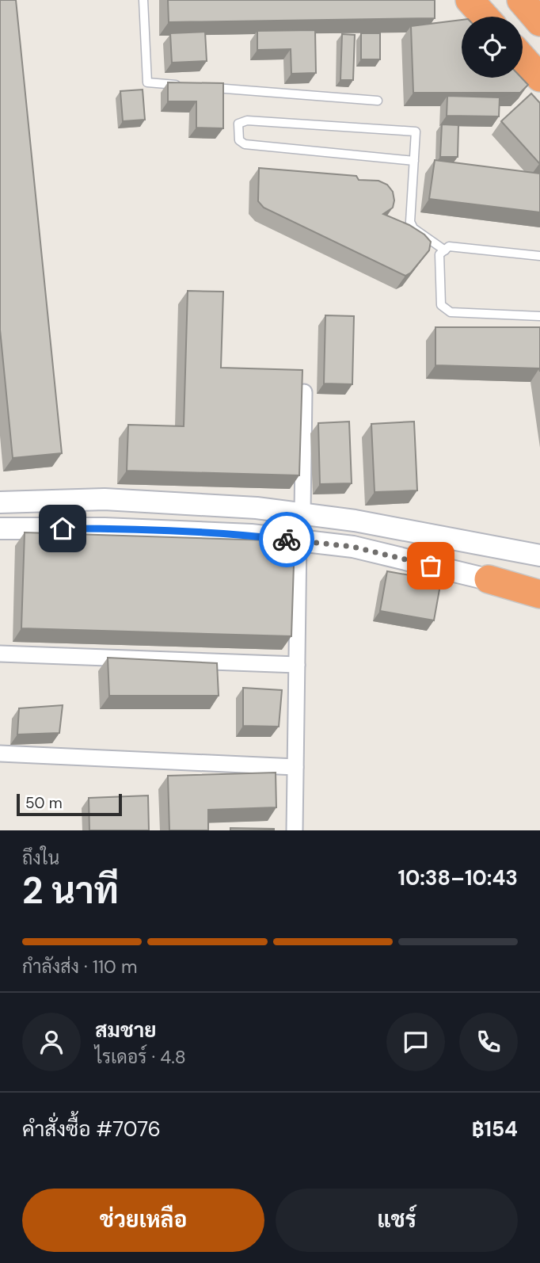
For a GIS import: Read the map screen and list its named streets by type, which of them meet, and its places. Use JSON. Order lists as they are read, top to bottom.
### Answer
{
  "scale_bar": "50 m",
  "page": {
    "scale": "50 m",
    "heading": ["2 นาที", "ถึงใน", "10:38–10:43"],
    "panel": [
      "สมชาย",
      "ไรเดอร์ · 4.8",
      "คำสั่งซื้อ #7076",
      "฿154"
    ],
    "bar": "กำลังส่ง · 110 m",
    "buttons": ["ช่วยเหลือ", "แชร์"]
  }
}
